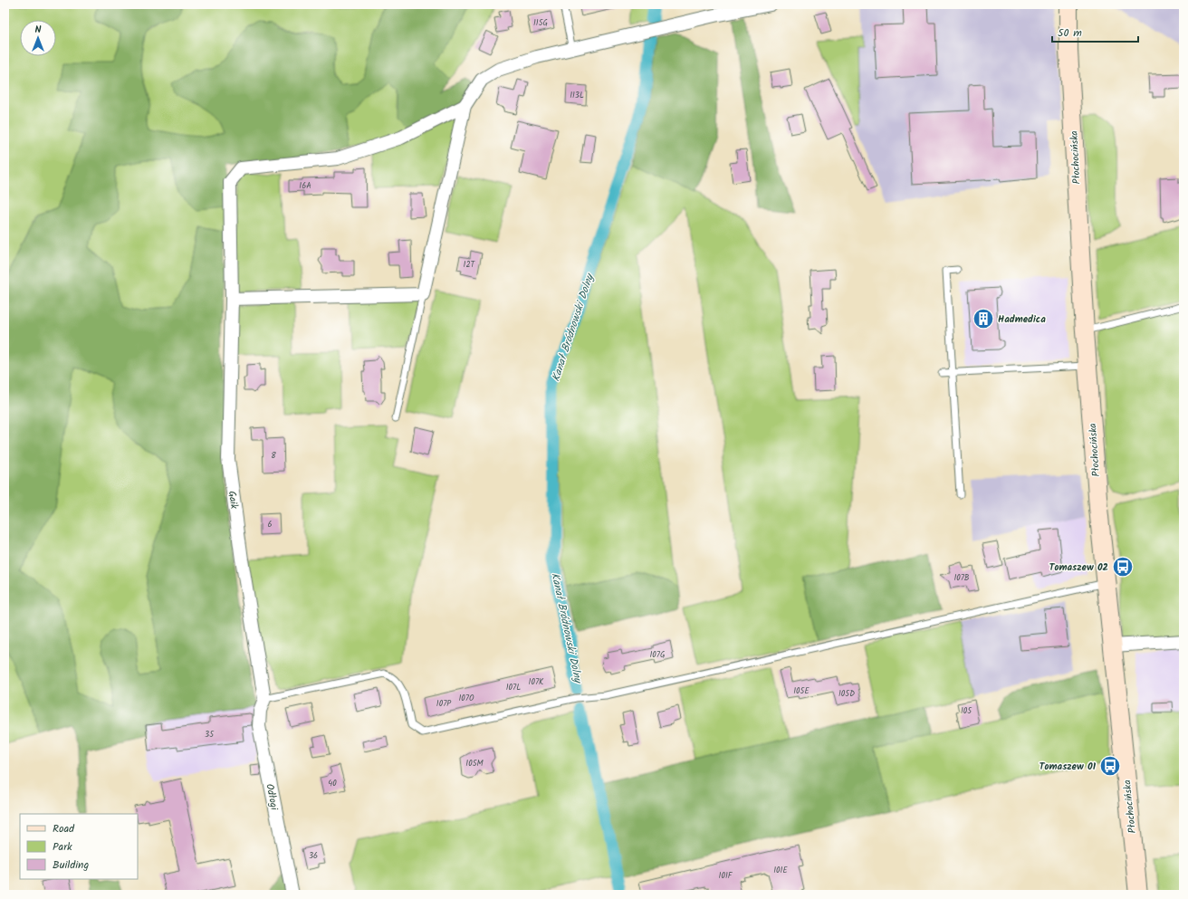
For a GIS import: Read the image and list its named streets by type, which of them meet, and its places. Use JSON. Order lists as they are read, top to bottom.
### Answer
{
  "streets": {
    "main road": ["Płochocińska"],
    "street": ["Gaik", "Odłogi"]
  },
  "crossings": [
    ["Gaik", "Odłogi"]
  ],
  "water": ["Kanał Bródnowski Dolny"],
  "places": {
    "building": ["Hadmedica"],
    "bus stop": ["Tomaszew 02", "Tomaszew 01"]
  },
  "house_numbers": [
    "115G",
    "113L",
    "16A",
    "12T",
    "8",
    "6",
    "107B",
    "107G",
    "107K",
    "107L",
    "105E",
    "105D",
    "107O",
    "107P",
    "105",
    "35",
    "105M",
    "40",
    "36",
    "101E",
    "101F"
  ],
  "legend": ["Road", "Park", "Building"],
  "scale_bar": "50 m",
  "north": "top"
}
